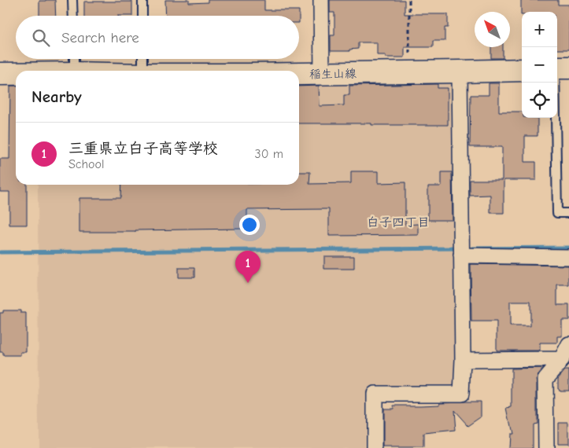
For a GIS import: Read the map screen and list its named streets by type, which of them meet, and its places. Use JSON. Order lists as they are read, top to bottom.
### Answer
{
  "streets": {
    "main road": ["稲生山線"]
  },
  "districts": ["白子四丁目"],
  "north": "top left",
  "page": {
    "map_buttons": ["+", "−"],
    "search": "Search here",
    "heading": "Nearby",
    "list": [
      {
        "mark": "1",
        "name": "三重県立白子高等学校",
        "note": "School",
        "value": "30 m"
      }
    ],
    "pins": "1"
  }
}
